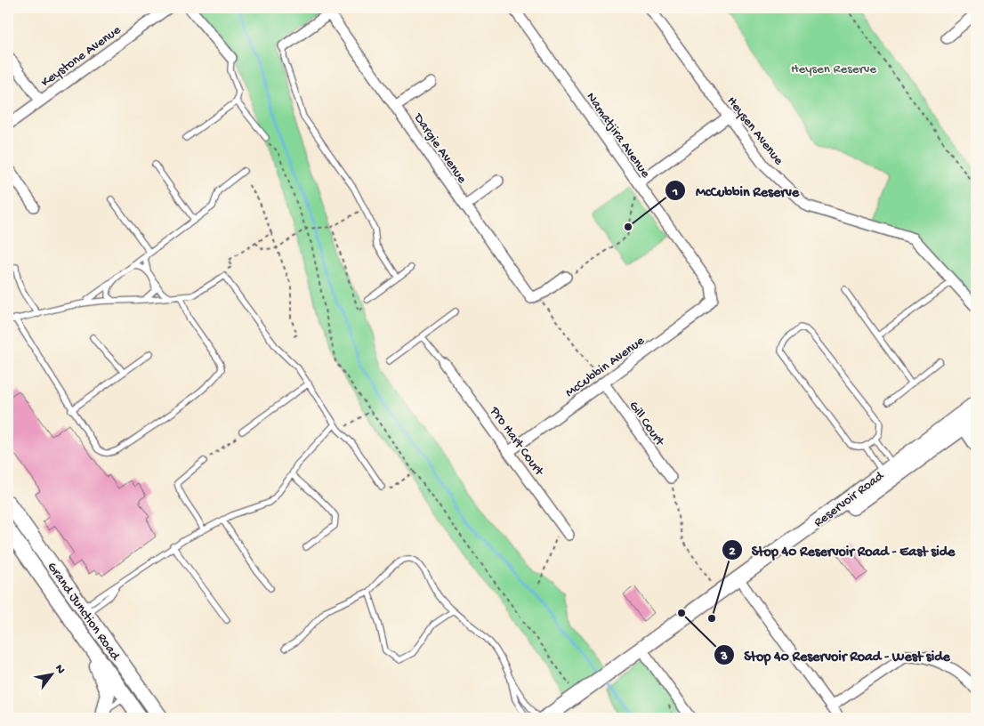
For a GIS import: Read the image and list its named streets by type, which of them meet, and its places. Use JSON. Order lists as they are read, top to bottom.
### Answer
{
  "streets": {
    "main road": ["Reservoir Road", "Grand Junction Road"],
    "street": [
      "Keystone Avenue",
      "Heysen Avenue",
      "Namatjira Avenue",
      "Dargie Avenue",
      "McCubbin Avenue",
      "Gill Court",
      "Pro Hart Court"
    ]
  },
  "crossings": [
    ["Namatjira Avenue", "McCubbin Avenue"],
    ["McCubbin Avenue", "Gill Court"],
    ["McCubbin Avenue", "Pro Hart Court"]
  ],
  "parks": ["Heysen Reserve"],
  "places": ["McCubbin Reserve", "Stop 40 Reservoir Road - West side", "Stop 40 Reservoir Road - East side"],
  "north": "top right"
}
